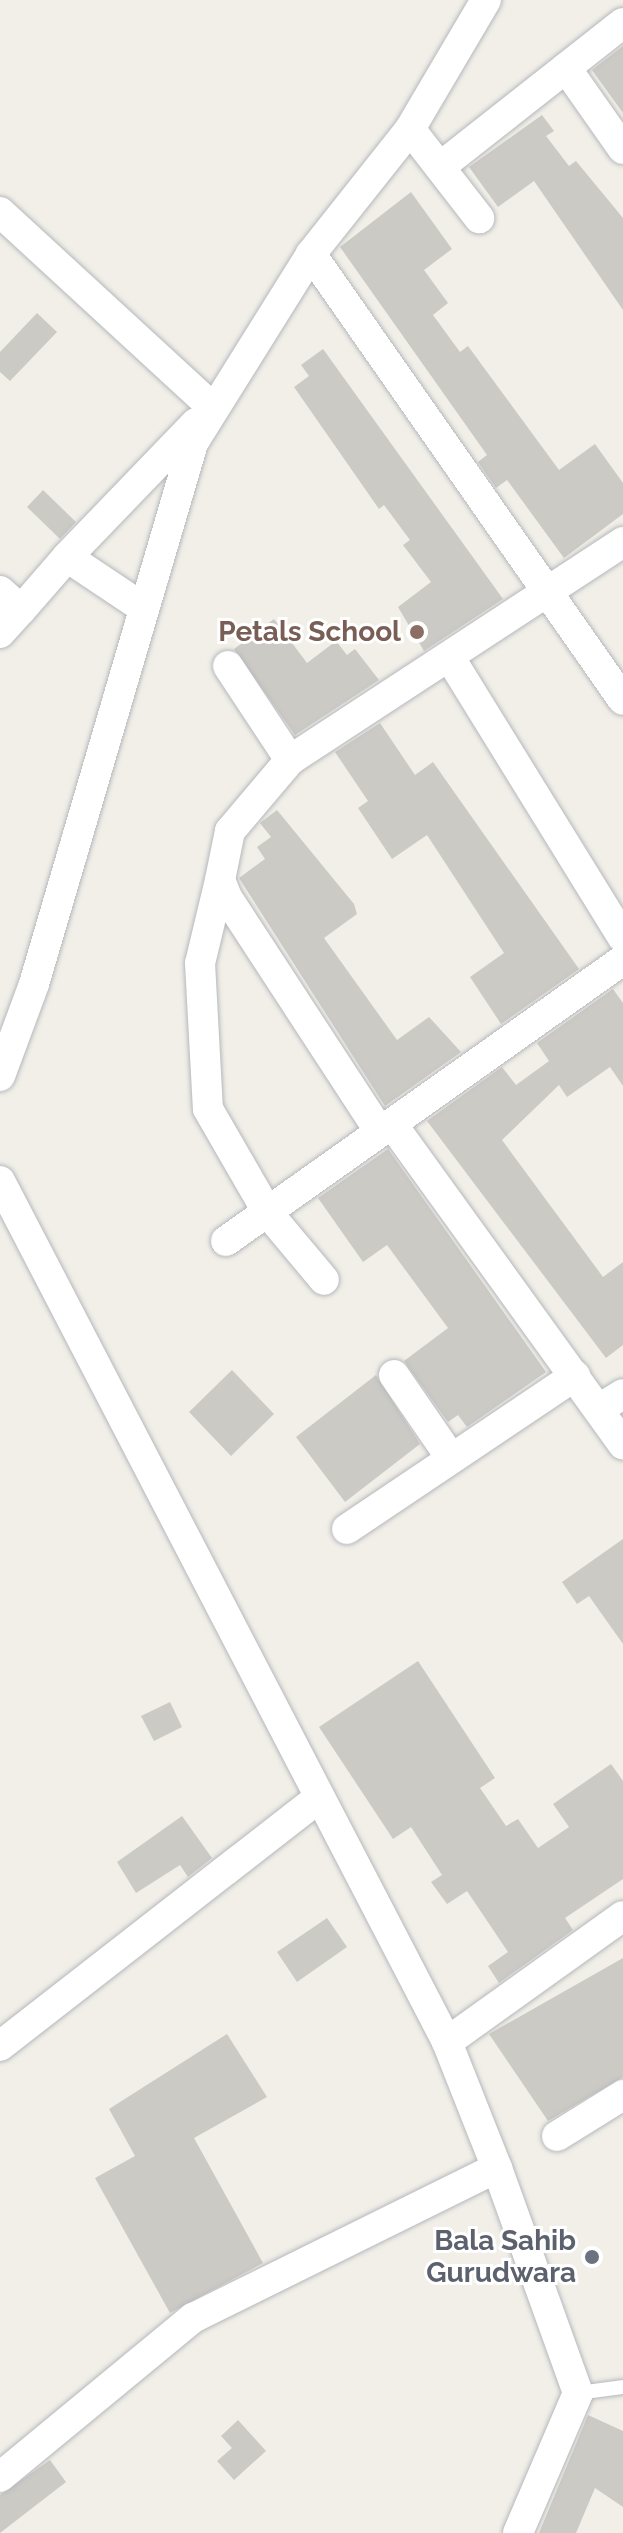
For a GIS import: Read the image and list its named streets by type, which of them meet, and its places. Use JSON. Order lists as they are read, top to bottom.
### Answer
{
  "places": ["Petals School", "Bala Sahib Gurudwara"]
}
